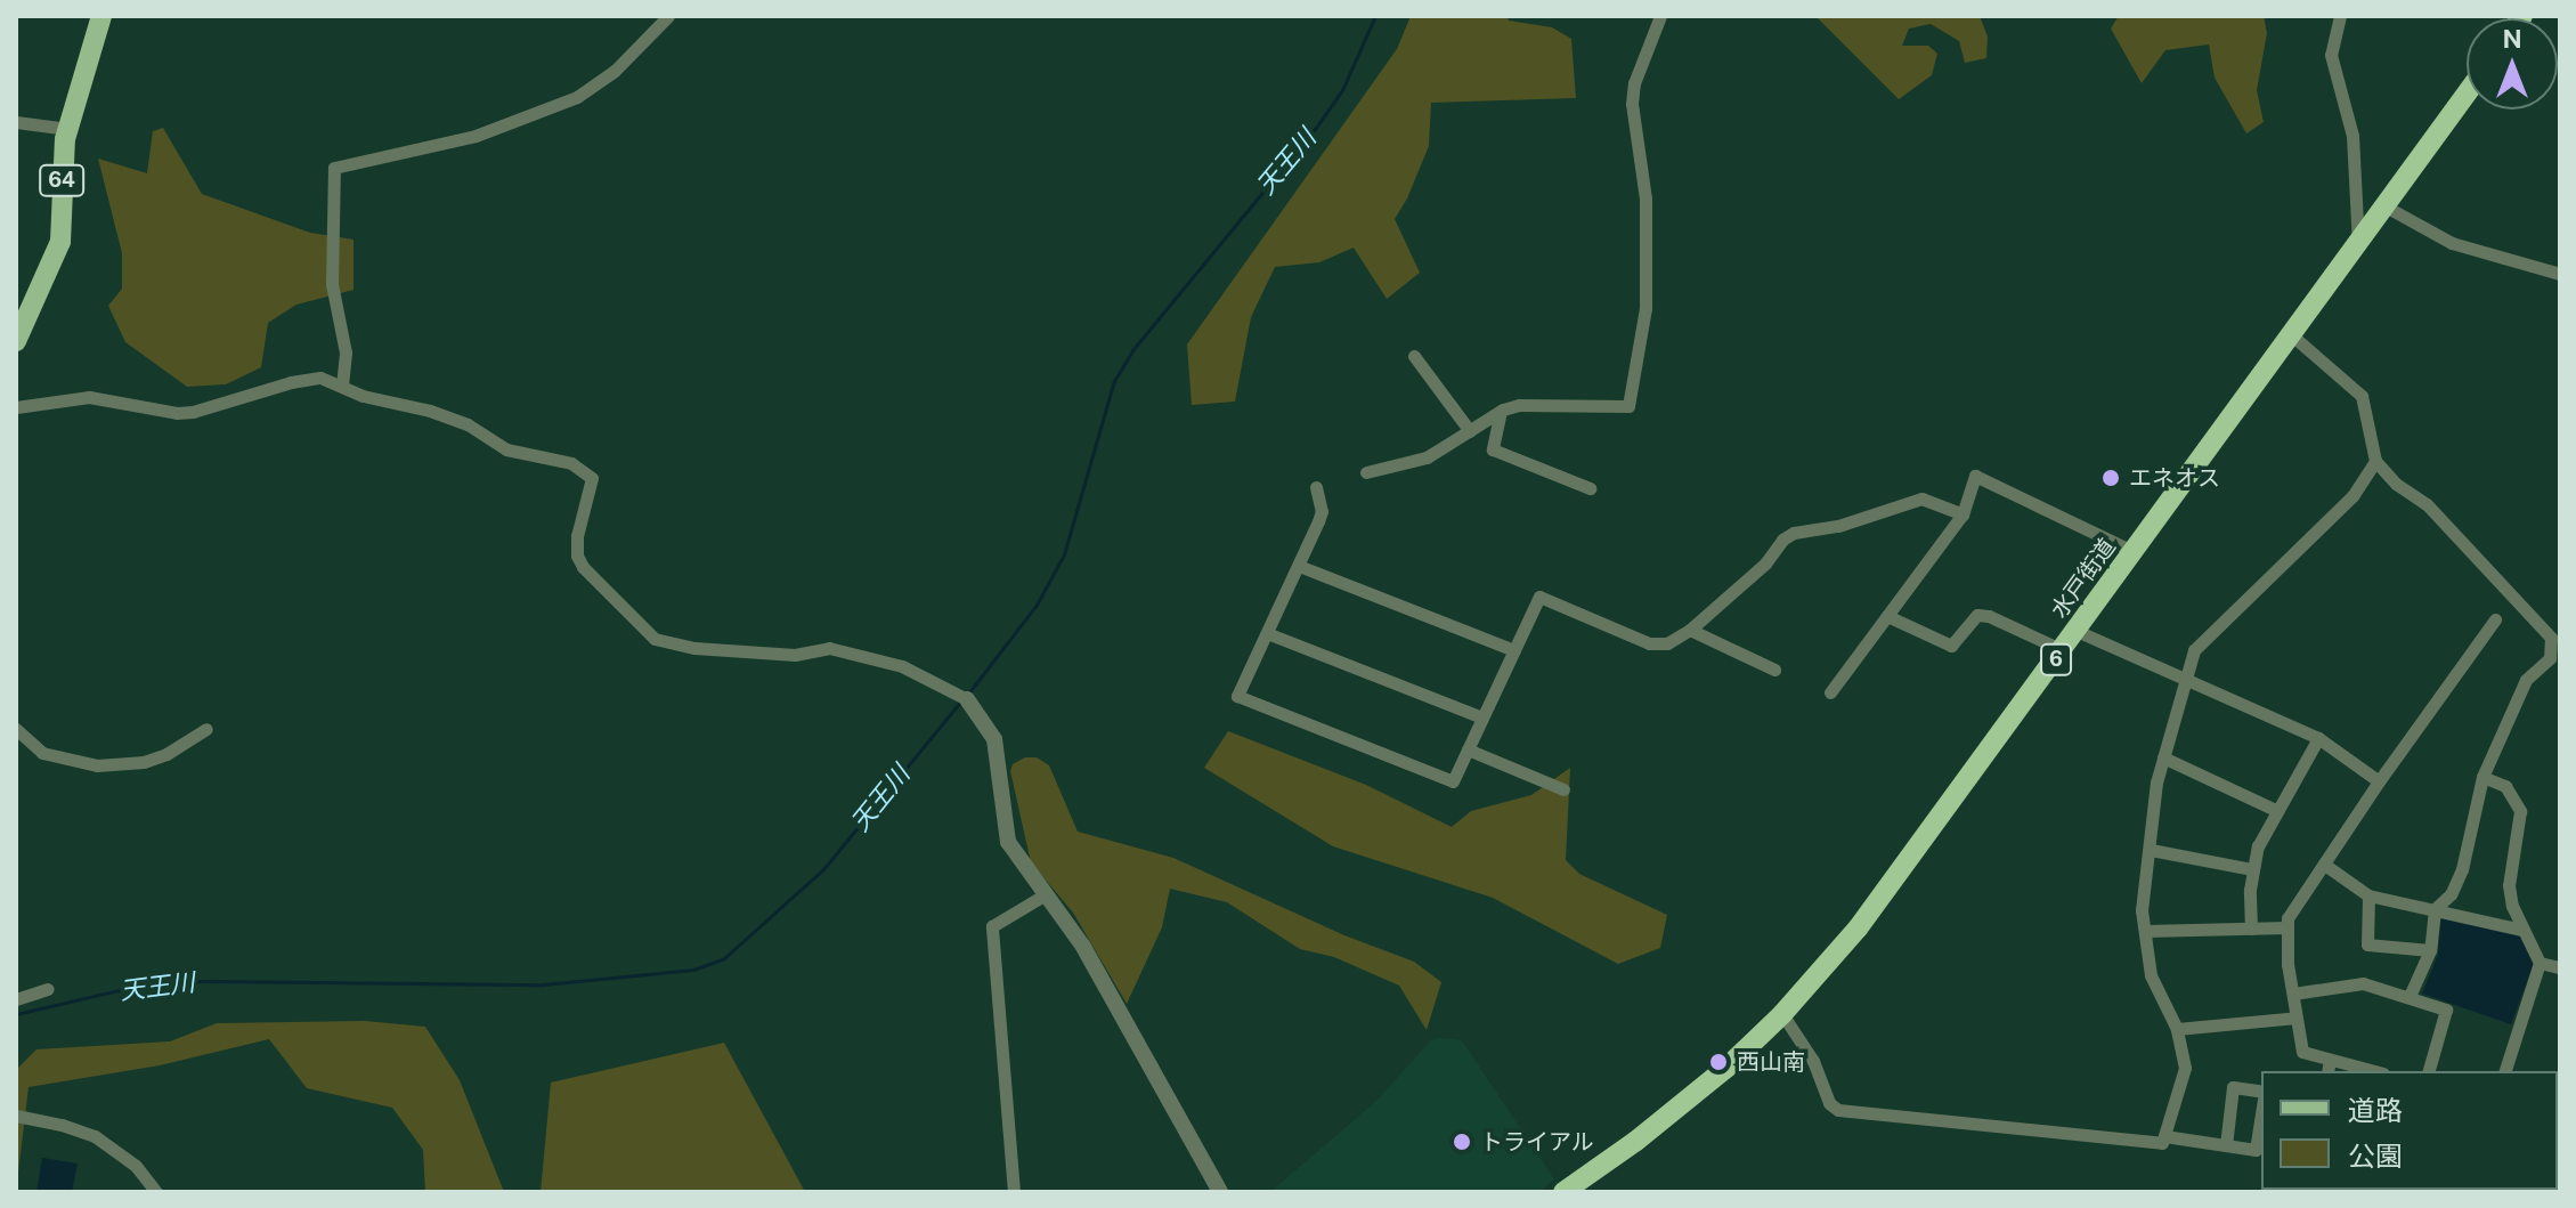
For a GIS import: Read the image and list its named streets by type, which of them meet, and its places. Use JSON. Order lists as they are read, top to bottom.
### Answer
{
  "streets": {
    "highway": ["水戸街道", "6"],
    "main road": ["64"]
  },
  "water": ["天王川"],
  "places": ["エネオス", "西山南", "トライアル"],
  "legend": ["道路", "公園"],
  "north": "top"
}
